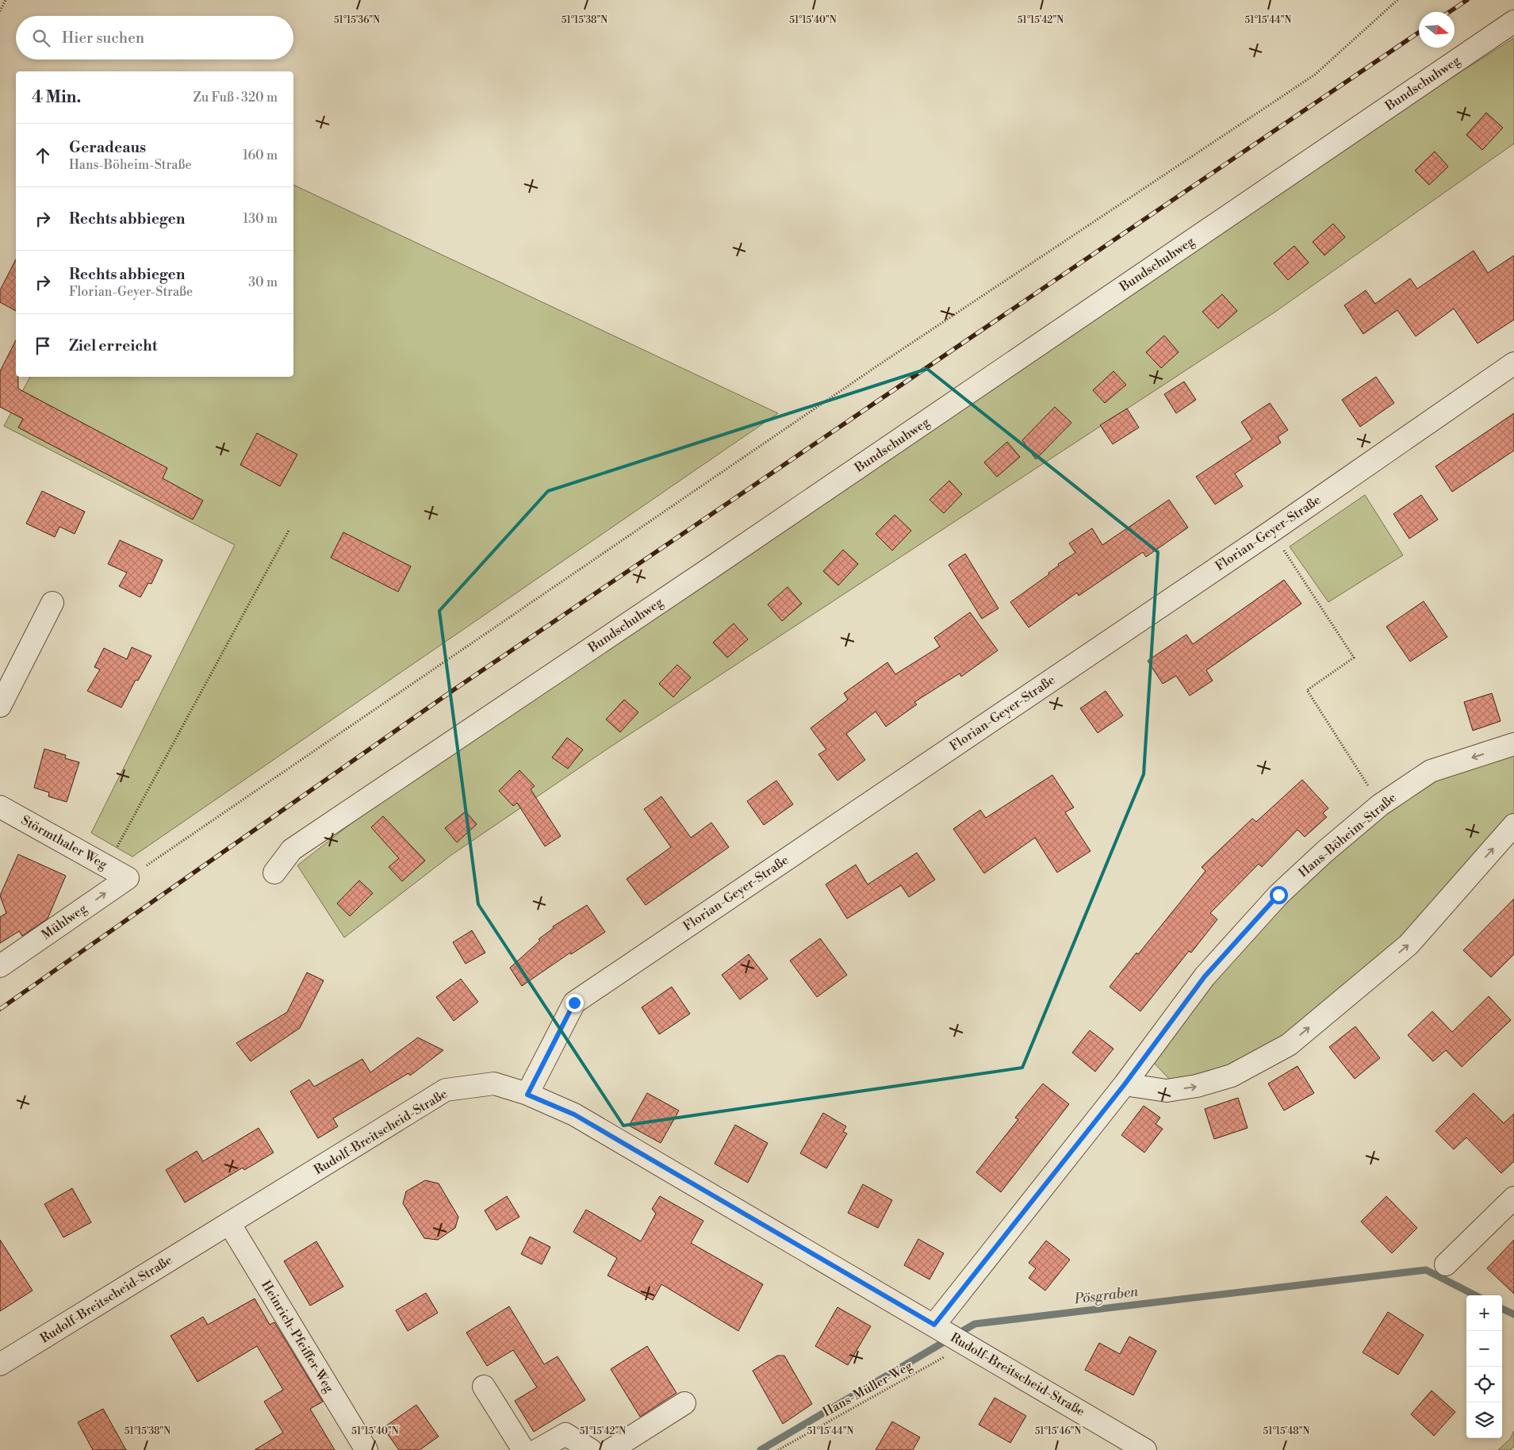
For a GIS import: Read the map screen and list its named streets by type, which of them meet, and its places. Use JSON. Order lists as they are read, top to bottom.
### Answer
{
  "streets": {
    "street": [
      "Bundschuhweg",
      "Florian-Geyer-Straße",
      "Hans-Böheim-Straße",
      "Störmthaler Weg",
      "Mühlweg",
      "Rudolf-Breitscheid-Straße",
      "Heinrich-Pfeiffer-Weg"
    ],
    "path": ["Hans-Müller-Weg"]
  },
  "crossings": [
    ["Florian-Geyer-Straße", "Rudolf-Breitscheid-Straße"],
    ["Hans-Böheim-Straße", "Rudolf-Breitscheid-Straße"],
    ["Hans-Böheim-Straße", "Hans-Müller-Weg"],
    ["Störmthaler Weg", "Mühlweg"],
    ["Rudolf-Breitscheid-Straße", "Heinrich-Pfeiffer-Weg"],
    ["Rudolf-Breitscheid-Straße", "Hans-Müller-Weg"]
  ],
  "one_way": ["Mühlweg"],
  "water": ["Pösgraben"],
  "north": "right",
  "page": {
    "search": "Hier suchen",
    "heading": ["4 Min.", "Zu Fuß · 320 m"],
    "list": [
      ["Geradeaus", "Hans-Böheim-Straße", "160 m"],
      ["Rechts abbiegen", "130 m"],
      ["Rechts abbiegen", "Florian-Geyer-Straße", "30 m"],
      "Ziel erreicht"
    ],
    "map_buttons": ["+", "−"]
  },
  "coordinates": [
    "51°15'36\"N",
    "51°15'38\"N",
    "51°15'40\"N",
    "51°15'42\"N",
    "51°15'44\"N",
    "51°15'46\"N",
    "51°15'48\"N"
  ]
}
